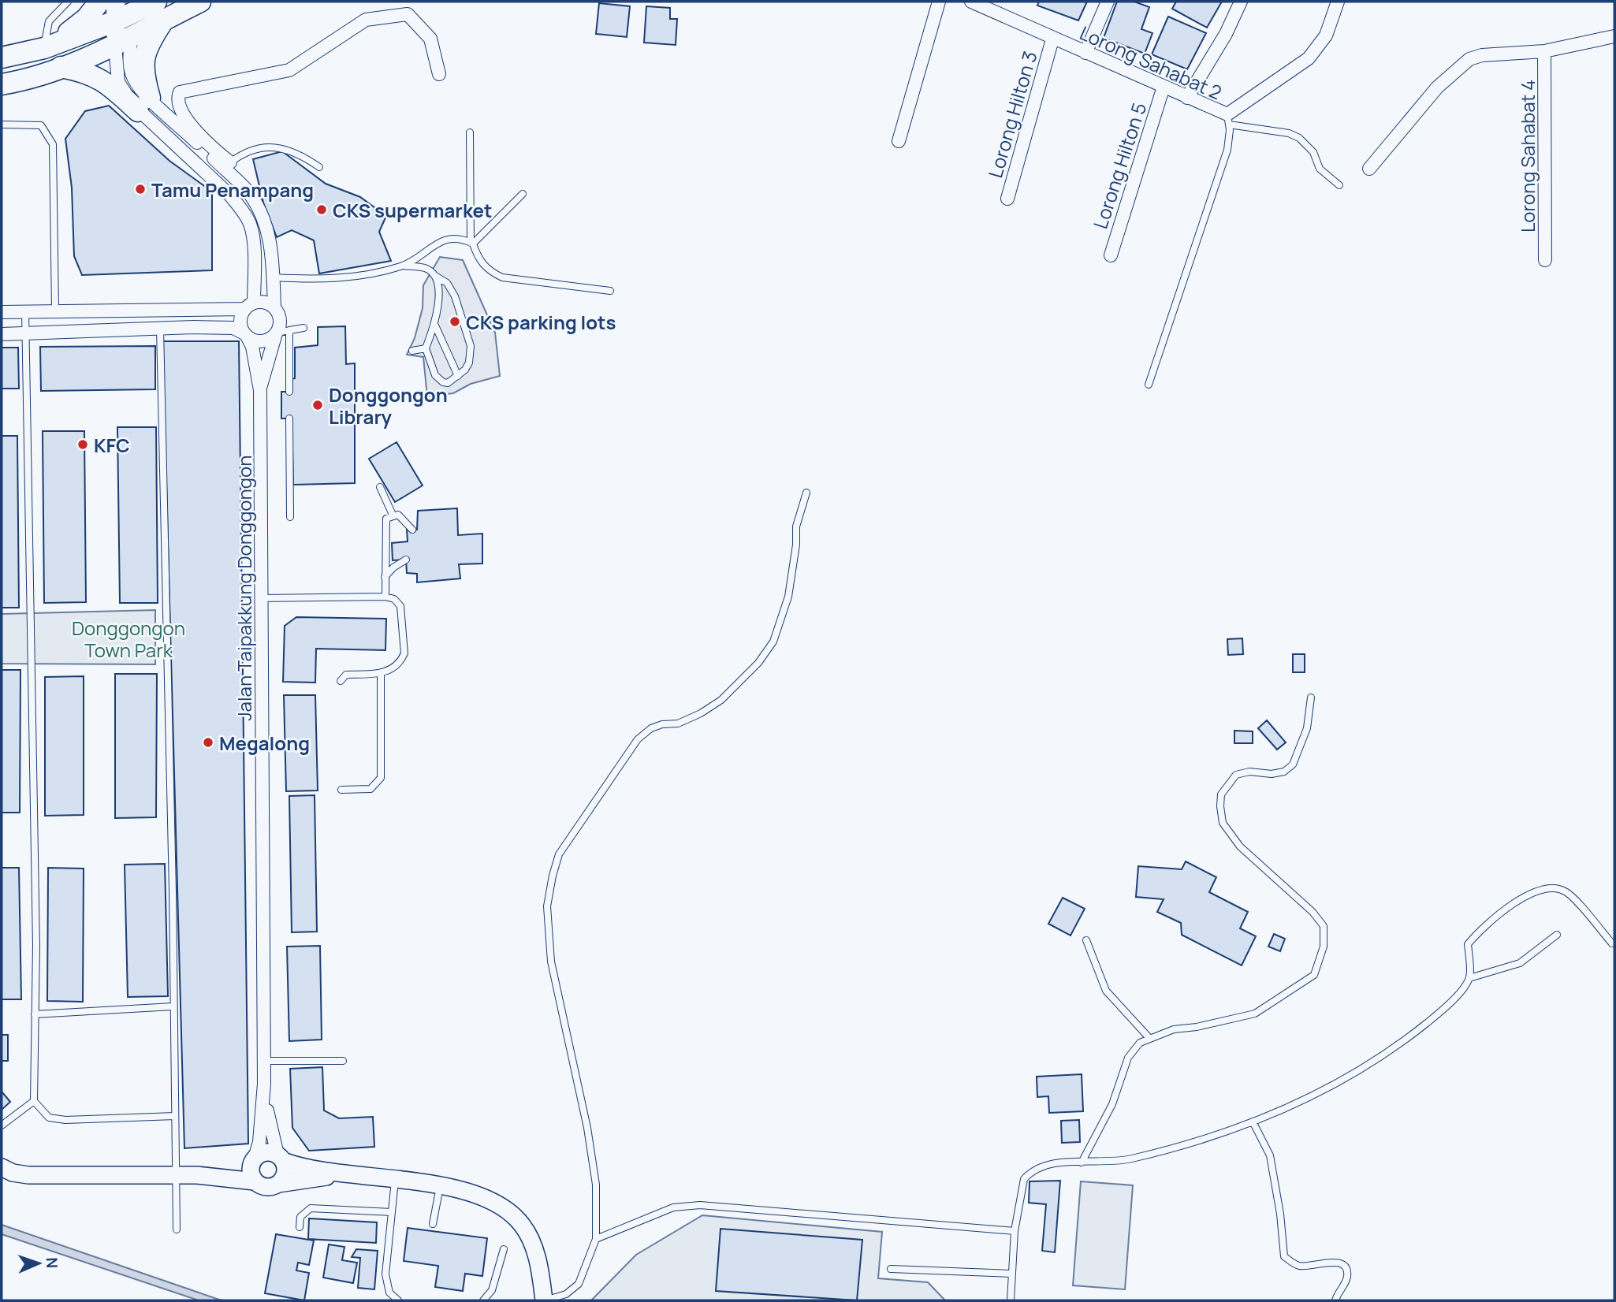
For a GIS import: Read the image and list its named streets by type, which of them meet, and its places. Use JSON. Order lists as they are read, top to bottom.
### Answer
{
  "streets": {
    "street": [
      "Lorong Sahabat 2",
      "Lorong Hilton 3",
      "Lorong Sahabat 4",
      "Lorong Hilton 5",
      "Jalan Taipakkung Donggongon"
    ]
  },
  "crossings": [
    ["Lorong Sahabat 2", "Lorong Hilton 3"],
    ["Lorong Sahabat 2", "Lorong Hilton 5"]
  ],
  "parks": ["Donggongon Town Park"],
  "places": [
    "Tamu Penampang",
    "CKS supermarket",
    "CKS parking lots",
    "Donggongon Library",
    "KFC",
    "Megalong"
  ],
  "north": "right"
}
